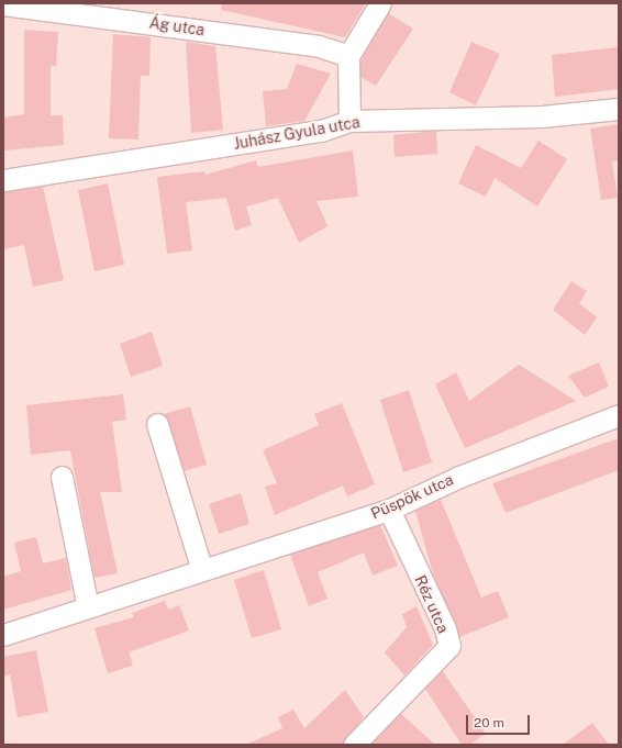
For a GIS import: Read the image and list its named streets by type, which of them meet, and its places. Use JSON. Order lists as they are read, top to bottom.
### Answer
{
  "streets": {
    "street": [
      "Ág utca",
      "Juhász Gyula utca",
      "Püspök utca",
      "Réz utca"
    ]
  },
  "crossings": [
    ["Püspök utca", "Réz utca"]
  ],
  "scale_bar": "20 m"
}
